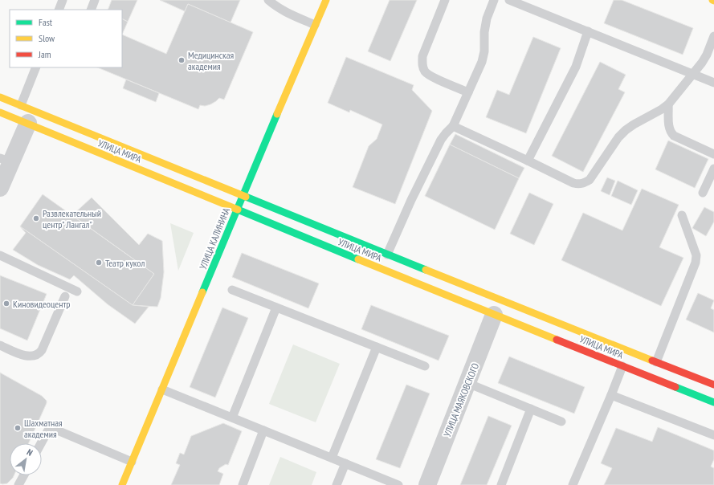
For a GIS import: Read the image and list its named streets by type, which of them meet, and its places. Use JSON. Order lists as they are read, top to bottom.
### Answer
{
  "streets": {
    "main road": ["УЛИЦА МИРА", "УЛИЦА КАЛИНИНА"],
    "street": ["УЛИЦА МАЯКОВСКОГО"]
  },
  "crossings": [
    ["УЛИЦА МИРА", "УЛИЦА КАЛИНИНА"],
    ["УЛИЦА МИРА", "УЛИЦА МАЯКОВСКОГО"]
  ],
  "places": [
    "Медицинская академия",
    "Развлекательный центр\" Лангал\"",
    "Театр кукол",
    "Киновидеоцентр",
    "Шахматная академия"
  ],
  "legend": ["Fast", "Slow", "Jam"],
  "north": "top right"
}
